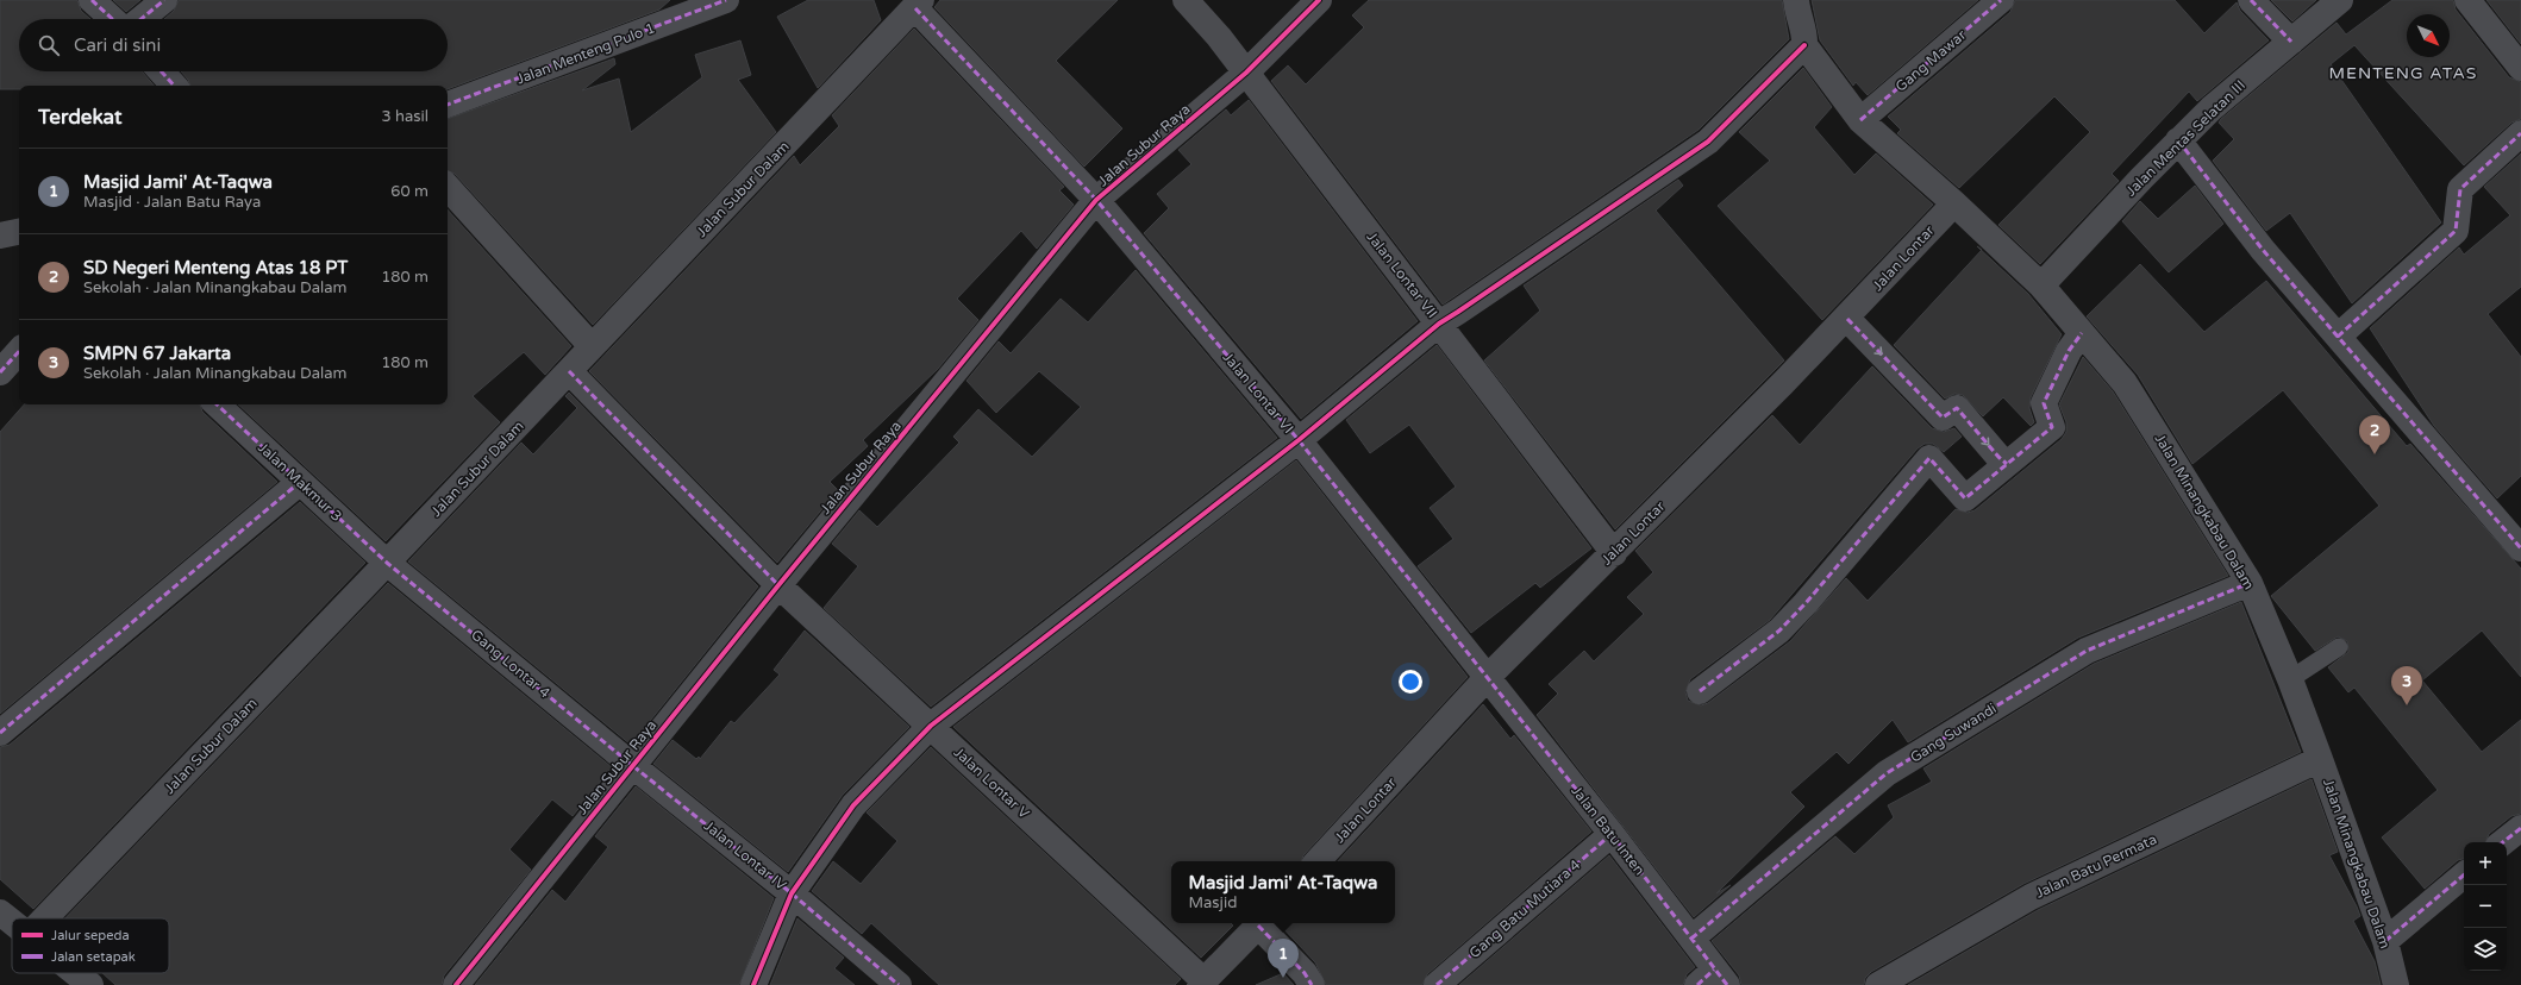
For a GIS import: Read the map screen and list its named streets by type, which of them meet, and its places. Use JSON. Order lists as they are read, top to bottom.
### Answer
{
  "streets": {
    "street": [
      "Jalan Menteng Pulo 1",
      "Gang Mawar",
      "Jalan Mentas Selatan III",
      "Jalan Subur Raya",
      "Jalan Subur Dalam",
      "Jalan Lontar",
      "Jalan Lontar VII",
      "Jalan Lontar VI",
      "Jalan Makmur 3",
      "Jalan Minangkabau Dalam",
      "Gang Lontar 4",
      "Gang Suwandi",
      "Jalan Lontar V",
      "Jalan Batu Inten",
      "Jalan Lontar IV",
      "Jalan Batu Permata",
      "Gang Batu Mutiara 4"
    ]
  },
  "crossings": [
    ["Gang Mawar", "Jalan Minangkabau Dalam"],
    ["Jalan Mentas Selatan III", "Jalan Minangkabau Dalam"],
    ["Jalan Subur Raya", "Jalan Lontar VII"],
    ["Jalan Subur Raya", "Jalan Lontar VI"],
    ["Jalan Subur Raya", "Gang Lontar 4"],
    ["Jalan Subur Raya", "Jalan Lontar V"],
    ["Jalan Subur Raya", "Jalan Lontar IV"],
    ["Jalan Subur Dalam", "Jalan Lontar VI"],
    ["Jalan Subur Dalam", "Jalan Makmur 3"],
    ["Jalan Subur Dalam", "Gang Lontar 4"],
    ["Jalan Subur Dalam", "Jalan Lontar V"],
    ["Jalan Lontar", "Jalan Lontar VII"],
    ["Jalan Lontar", "Jalan Lontar VI"],
    ["Jalan Lontar", "Jalan Minangkabau Dalam"],
    ["Jalan Lontar", "Jalan Batu Inten"],
    ["Jalan Lontar VI", "Jalan Batu Inten"],
    ["Jalan Makmur 3", "Gang Lontar 4"],
    ["Jalan Minangkabau Dalam", "Gang Suwandi"],
    ["Jalan Minangkabau Dalam", "Jalan Batu Permata"],
    ["Gang Lontar 4", "Jalan Lontar IV"],
    ["Gang Suwandi", "Jalan Batu Inten"],
    ["Jalan Batu Inten", "Gang Batu Mutiara 4"]
  ],
  "districts": ["MENTENG ATAS"],
  "legend": ["Jalur sepeda", "Jalan setapak"],
  "north": "bottom right",
  "page": {
    "search": "Cari di sini",
    "heading": ["Terdekat", "3 hasil"],
    "list": [
      {
        "mark": "1",
        "name": "Masjid Jami' At-Taqwa",
        "note": "Masjid · Jalan Batu Raya",
        "value": "60 m"
      },
      {
        "mark": "2",
        "name": "SD Negeri Menteng Atas 18 PT",
        "note": "Sekolah · Jalan Minangkabau Dalam",
        "value": "180 m"
      },
      {
        "mark": "3",
        "name": "SMPN 67 Jakarta",
        "note": "Sekolah · Jalan Minangkabau Dalam",
        "value": "180 m"
      }
    ],
    "pins": ["2", "3", "1"],
    "map_buttons": ["+", "−"],
    "popup": ["Masjid Jami' At-Taqwa", "Masjid"]
  }
}
